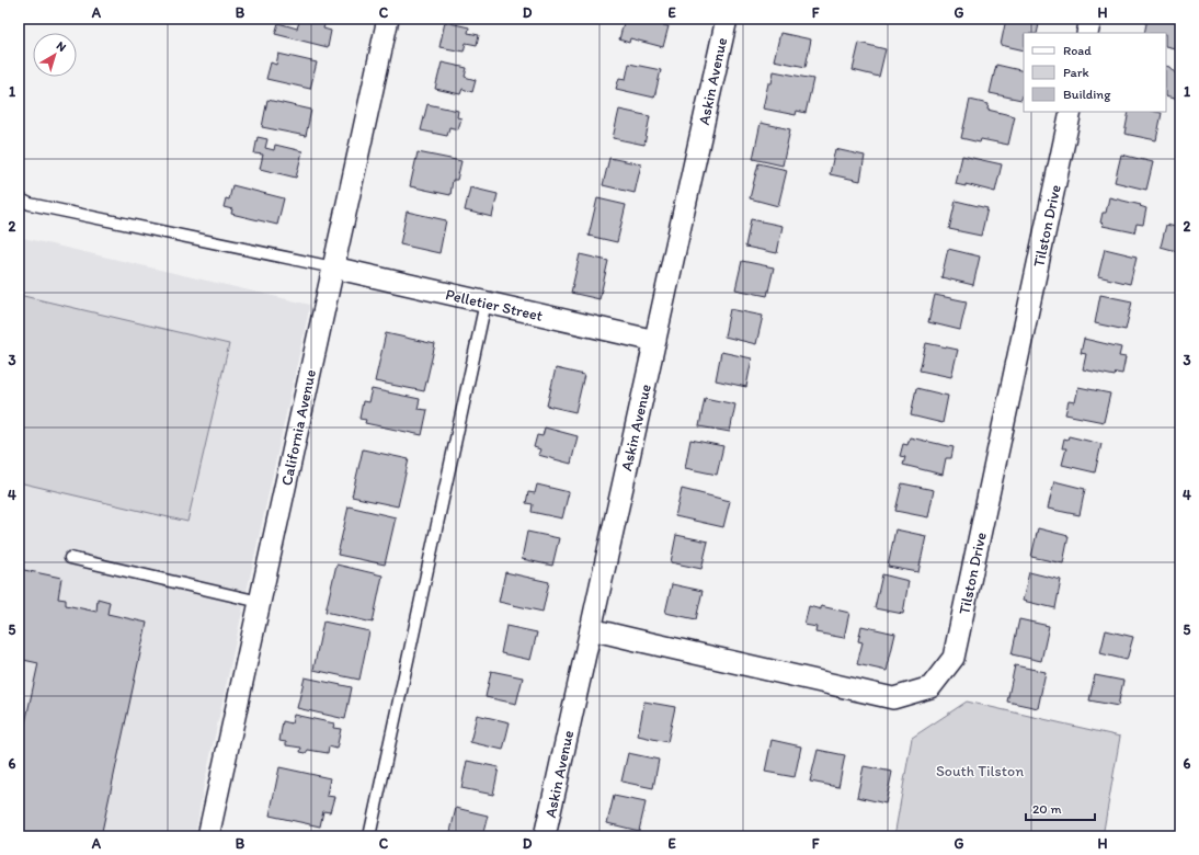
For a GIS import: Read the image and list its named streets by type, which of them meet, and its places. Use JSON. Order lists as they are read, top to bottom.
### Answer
{
  "streets": {
    "street": [
      "Askin Avenue",
      "Tilston Drive",
      "Pelletier Street",
      "California Avenue"
    ]
  },
  "crossings": [
    ["Askin Avenue", "Tilston Drive"],
    ["Askin Avenue", "Pelletier Street"],
    ["Pelletier Street", "California Avenue"]
  ],
  "parks": ["South Tilston"],
  "legend": ["Road", "Park", "Building"],
  "scale_bar": "20 m",
  "north": "top right",
  "grid": {
    "columns": [
      "A",
      "B",
      "C",
      "D",
      "E",
      "F",
      "G",
      "H"
    ],
    "rows": [
      "1",
      "2",
      "3",
      "4",
      "5",
      "6"
    ]
  }
}
